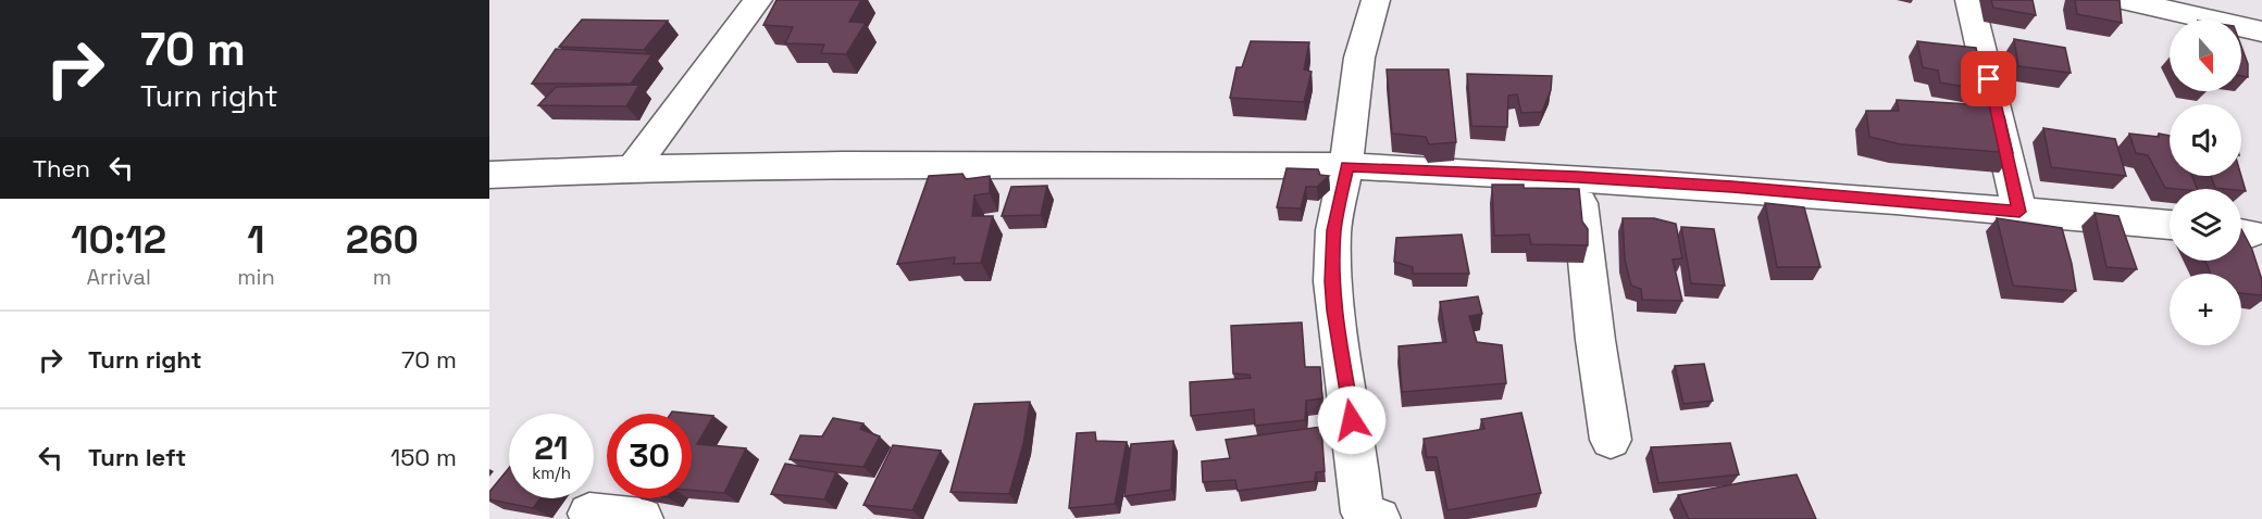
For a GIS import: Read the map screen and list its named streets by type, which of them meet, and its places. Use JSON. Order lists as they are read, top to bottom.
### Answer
{
  "north": "bottom",
  "page": {
    "turn": ["70 m", "Turn right"],
    "map_buttons": "+",
    "then": "Then",
    "eta": [
      "10:12",
      "Arrival",
      "1",
      "min",
      "260",
      "m"
    ],
    "list": [
      {
        "name": "Turn right",
        "value": "70 m"
      },
      {
        "name": "Turn left",
        "value": "150 m"
      }
    ],
    "speed": "21 km/h",
    "limit": "30"
  }
}
